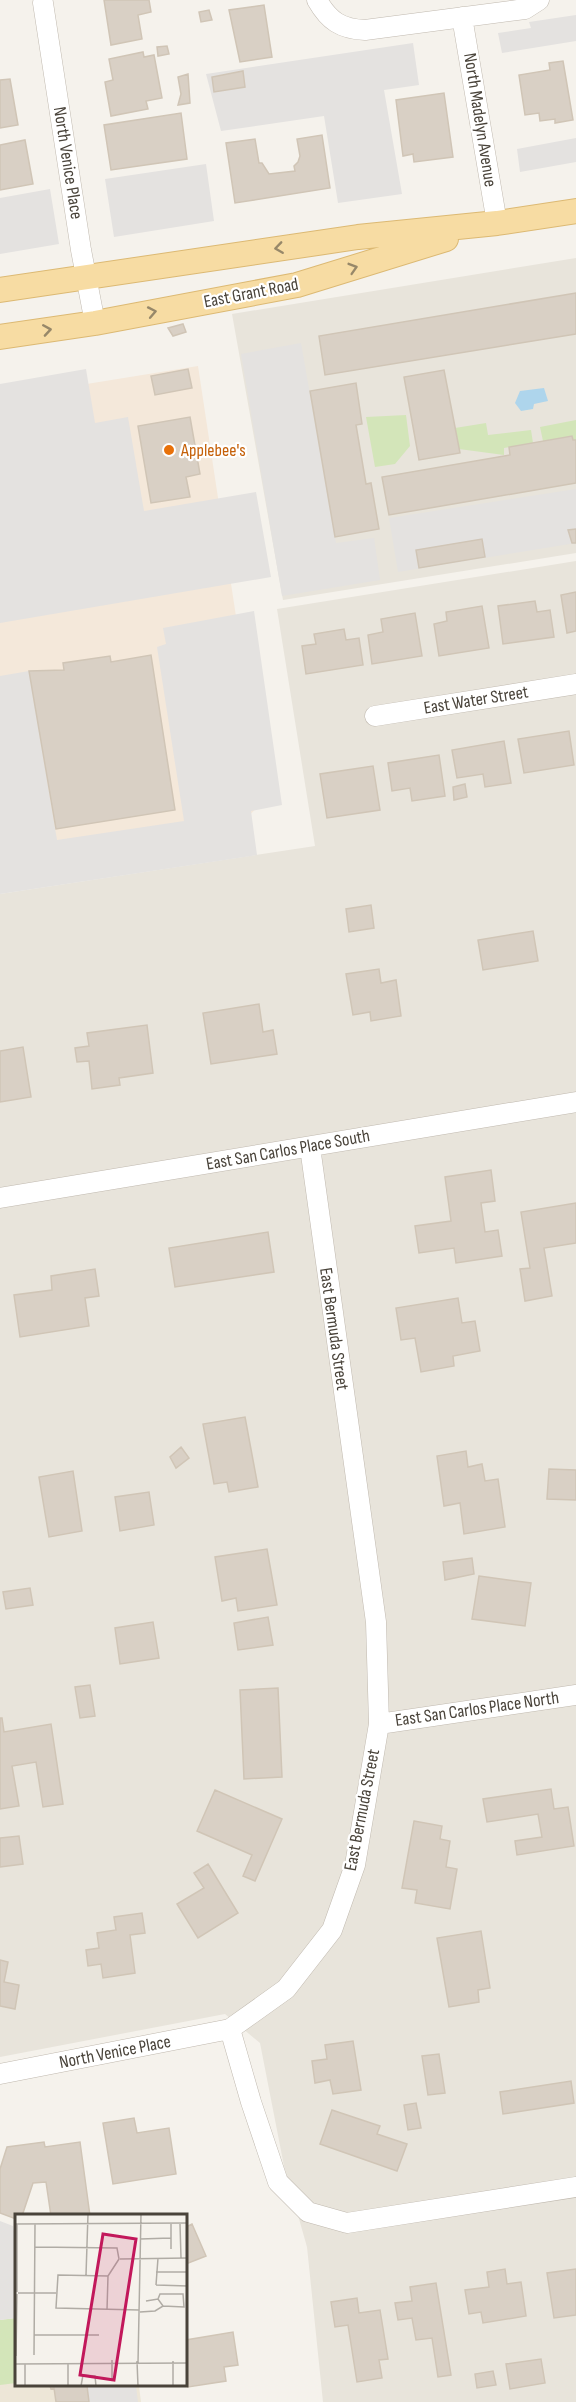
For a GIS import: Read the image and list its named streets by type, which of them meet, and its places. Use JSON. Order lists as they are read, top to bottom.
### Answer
{
  "streets": {
    "main road": ["East Grant Road"],
    "street": [
      "North Madelyn Avenue",
      "North Venice Place",
      "East Water Street",
      "East San Carlos Place South",
      "East Bermuda Street",
      "East San Carlos Place North"
    ]
  },
  "crossings": [
    ["North Madelyn Avenue", "East Grant Road"],
    ["North Venice Place", "East Grant Road"],
    ["North Venice Place", "East Bermuda Street"],
    ["East San Carlos Place South", "East Bermuda Street"],
    ["East Bermuda Street", "East San Carlos Place North"]
  ],
  "places": ["Applebee's"]
}
